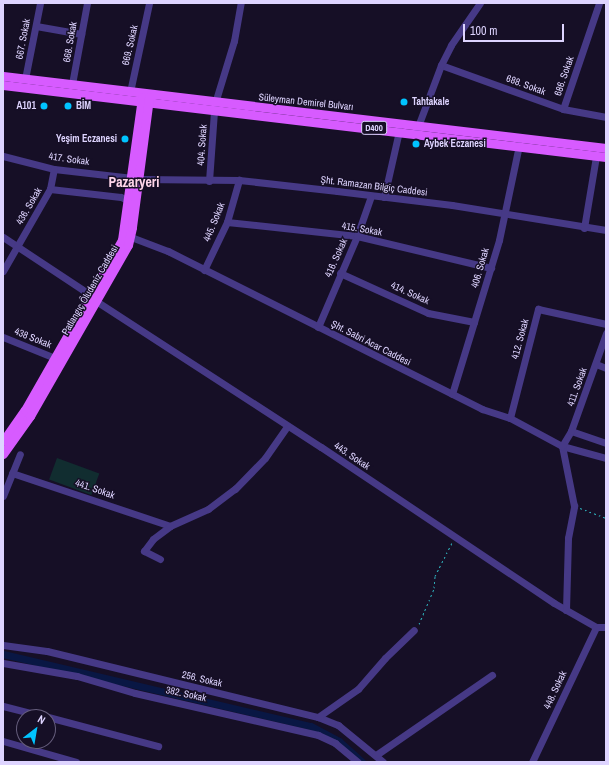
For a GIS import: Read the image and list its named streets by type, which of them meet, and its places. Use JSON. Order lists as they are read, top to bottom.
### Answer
{
  "streets": {
    "main road": ["Süleyman Demirel Bulvarı", "D400", "Patlangıç Öludeniz Caddesi"],
    "street": [
      "667. Sokak",
      "668. Sokak",
      "669. Sokak",
      "686. Sokak",
      "688. Sokak",
      "404. Sokak",
      "417. Sokak",
      "Şht. Ramazan Bilgiç Caddesi",
      "436. Sokak",
      "445. Sokak",
      "415. Sokak",
      "416. Sokak",
      "406. Sokak",
      "414. Sokak",
      "438 Sokak",
      "412. Sokak",
      "Şht. Sabri Acar Caddesi",
      "411. Sokak",
      "443. Sokak",
      "441. Sokak",
      "256. Sokak",
      "448. Sokak",
      "382. Sokak"
    ]
  },
  "crossings": [
    ["667. Sokak", "Süleyman Demirel Bulvarı"],
    ["668. Sokak", "Süleyman Demirel Bulvarı"],
    ["669. Sokak", "Süleyman Demirel Bulvarı"],
    ["686. Sokak", "688. Sokak"],
    ["Süleyman Demirel Bulvarı", "404. Sokak"],
    ["Süleyman Demirel Bulvarı", "406. Sokak"],
    ["Süleyman Demirel Bulvarı", "Patlangıç Öludeniz Caddesi"],
    ["404. Sokak", "Şht. Ramazan Bilgiç Caddesi"],
    ["417. Sokak", "Şht. Ramazan Bilgiç Caddesi"],
    ["417. Sokak", "436. Sokak"],
    ["417. Sokak", "Patlangıç Öludeniz Caddesi"],
    ["Şht. Ramazan Bilgiç Caddesi", "445. Sokak"],
    ["Şht. Ramazan Bilgiç Caddesi", "416. Sokak"],
    ["Şht. Ramazan Bilgiç Caddesi", "406. Sokak"],
    ["Şht. Ramazan Bilgiç Caddesi", "Patlangıç Öludeniz Caddesi"],
    ["436. Sokak", "443. Sokak"],
    ["445. Sokak", "415. Sokak"],
    ["445. Sokak", "Şht. Sabri Acar Caddesi"],
    ["415. Sokak", "416. Sokak"],
    ["415. Sokak", "406. Sokak"],
    ["416. Sokak", "414. Sokak"],
    ["416. Sokak", "Şht. Sabri Acar Caddesi"],
    ["406. Sokak", "414. Sokak"],
    ["406. Sokak", "Şht. Sabri Acar Caddesi"],
    ["Patlangıç Öludeniz Caddesi", "438 Sokak"],
    ["Patlangıç Öludeniz Caddesi", "Şht. Sabri Acar Caddesi"],
    ["Patlangıç Öludeniz Caddesi", "443. Sokak"],
    ["412. Sokak", "Şht. Sabri Acar Caddesi"],
    ["Şht. Sabri Acar Caddesi", "411. Sokak"],
    ["443. Sokak", "448. Sokak"]
  ],
  "districts": ["Pazaryeri"],
  "places": [
    "Tahtakale",
    "A101",
    "BİM",
    "Yeşim Eczanesi",
    "Aybek Eczanesi"
  ],
  "scale_bar": "100 m",
  "north": "top right"
}
